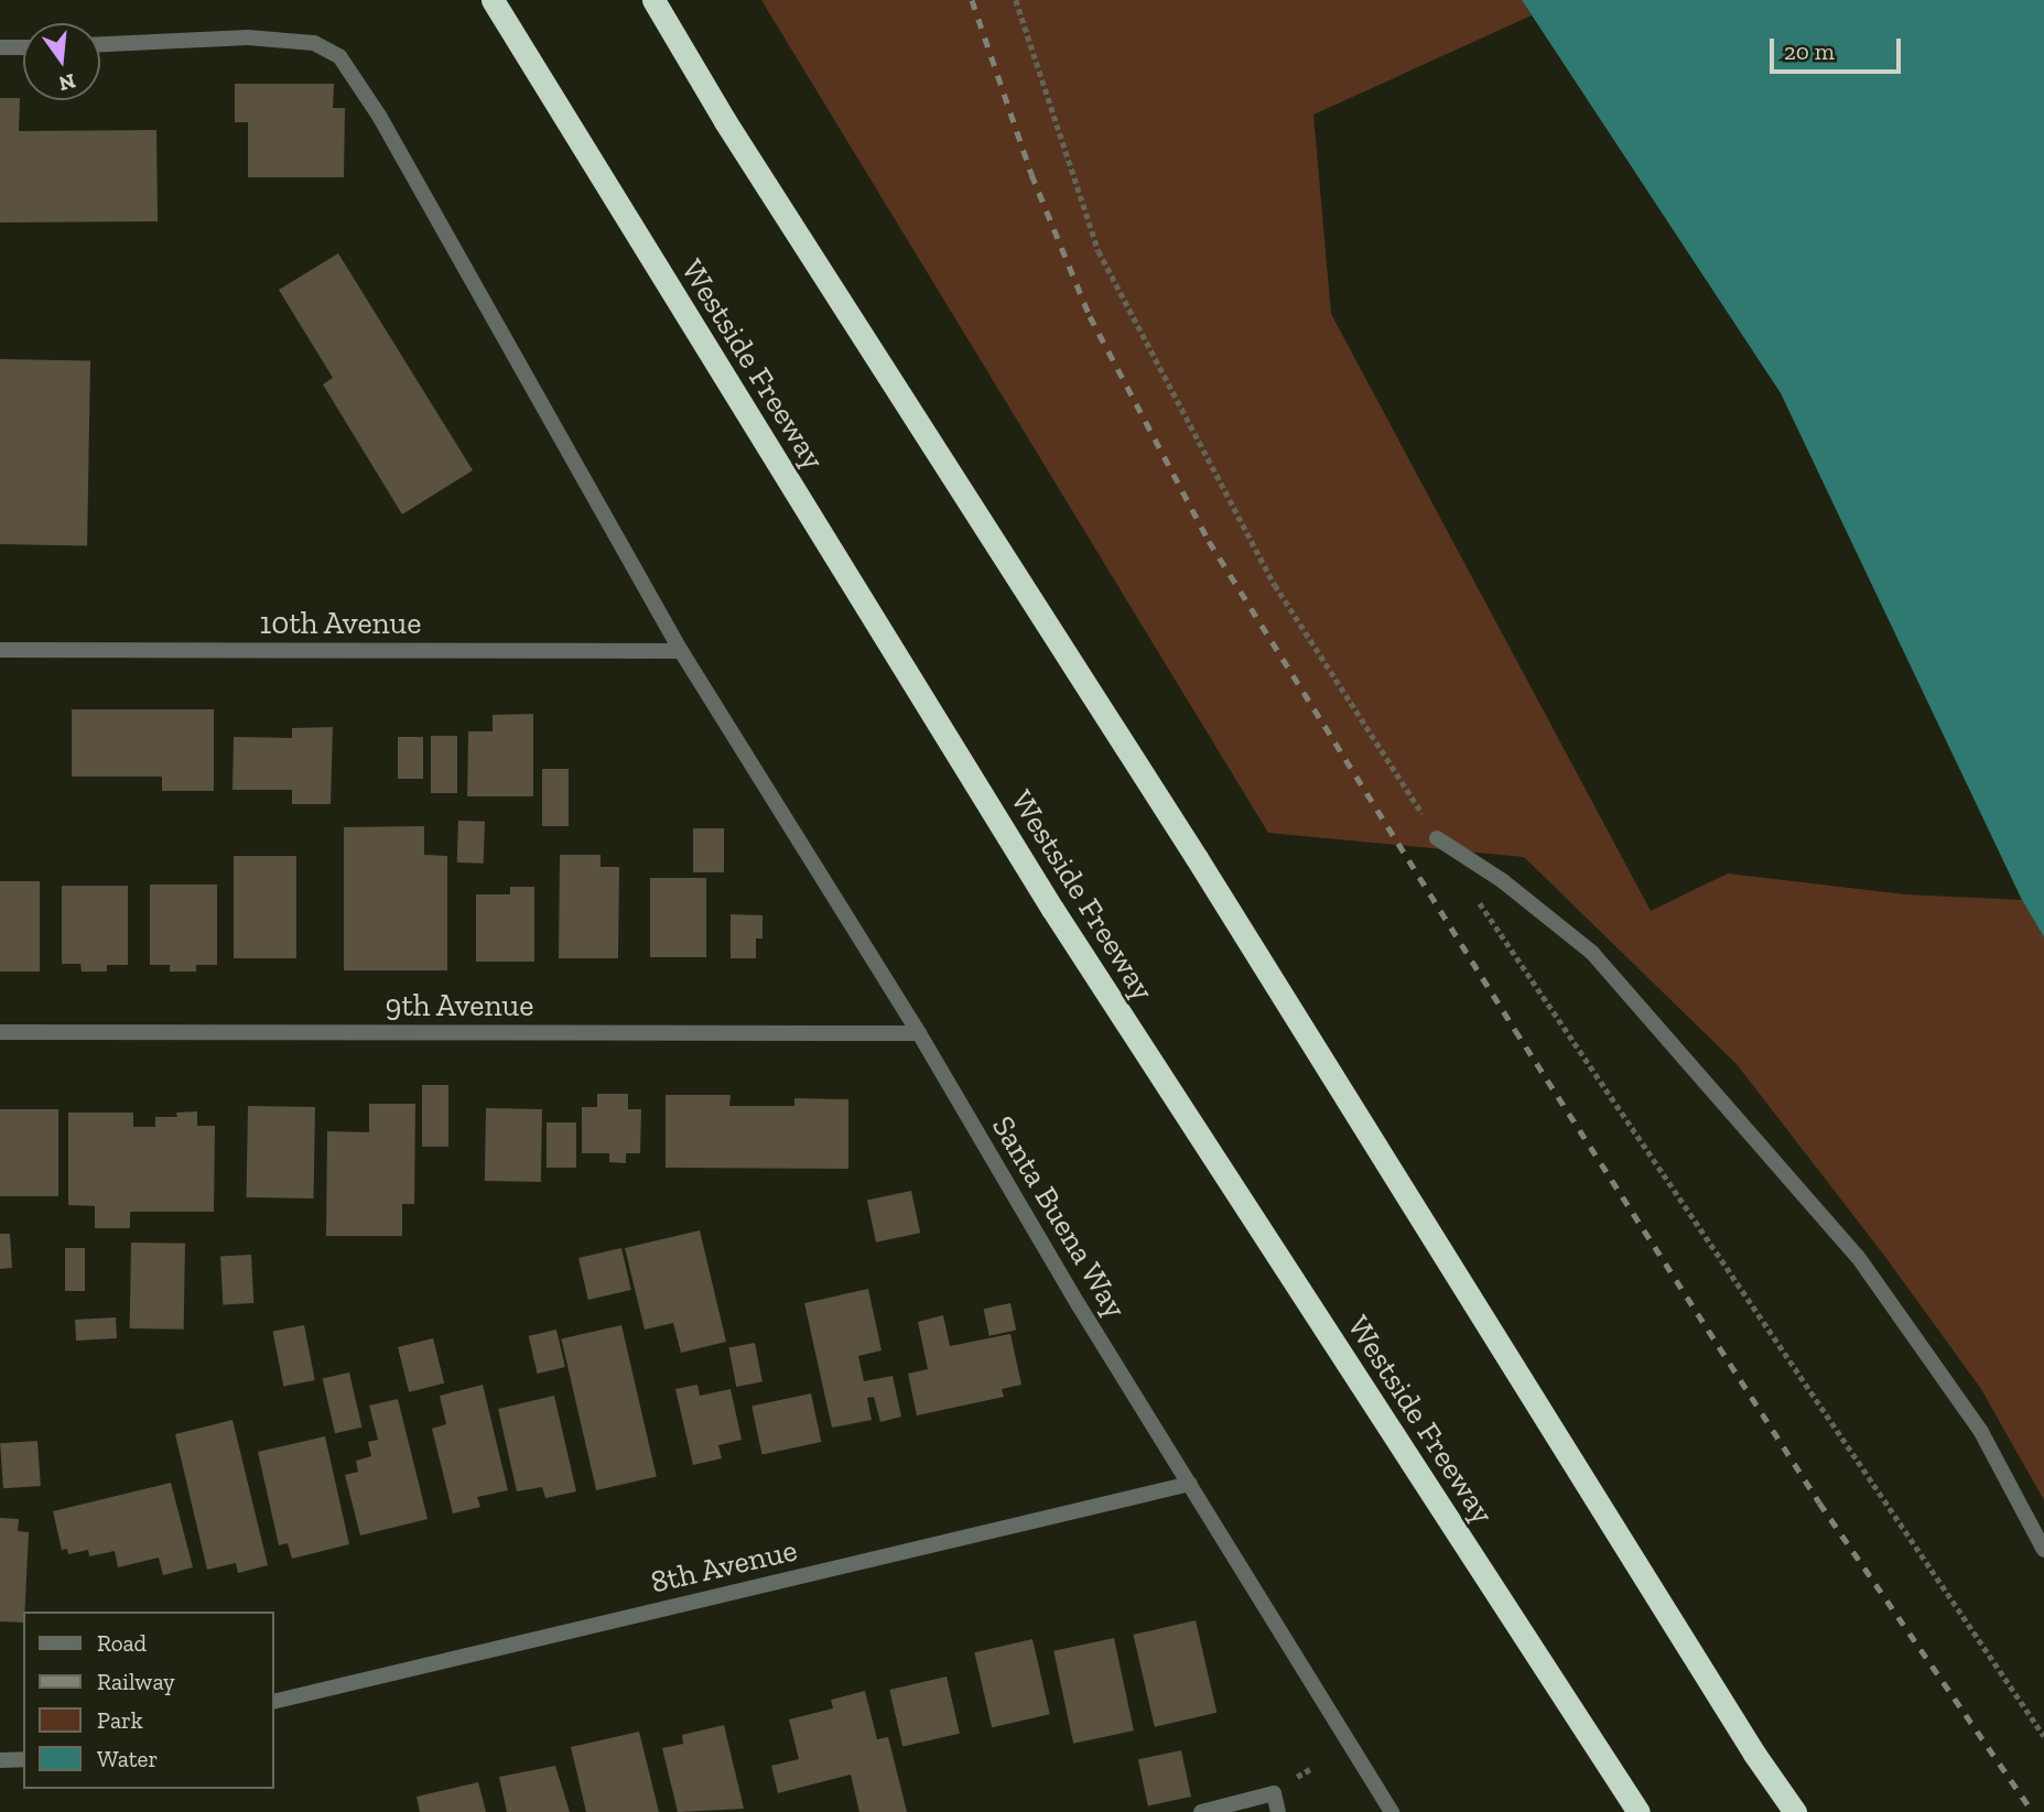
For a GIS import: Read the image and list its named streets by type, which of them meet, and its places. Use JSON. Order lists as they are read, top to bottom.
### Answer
{
  "streets": {
    "highway": ["Westside Freeway"],
    "street": [
      "10th Avenue",
      "9th Avenue",
      "Santa Buena Way",
      "8th Avenue"
    ]
  },
  "crossings": [
    ["10th Avenue", "Santa Buena Way"],
    ["9th Avenue", "Santa Buena Way"],
    ["Santa Buena Way", "8th Avenue"]
  ],
  "legend": [
    "Road",
    "Railway",
    "Park",
    "Water"
  ],
  "scale_bar": "20 m",
  "north": "bottom"
}
